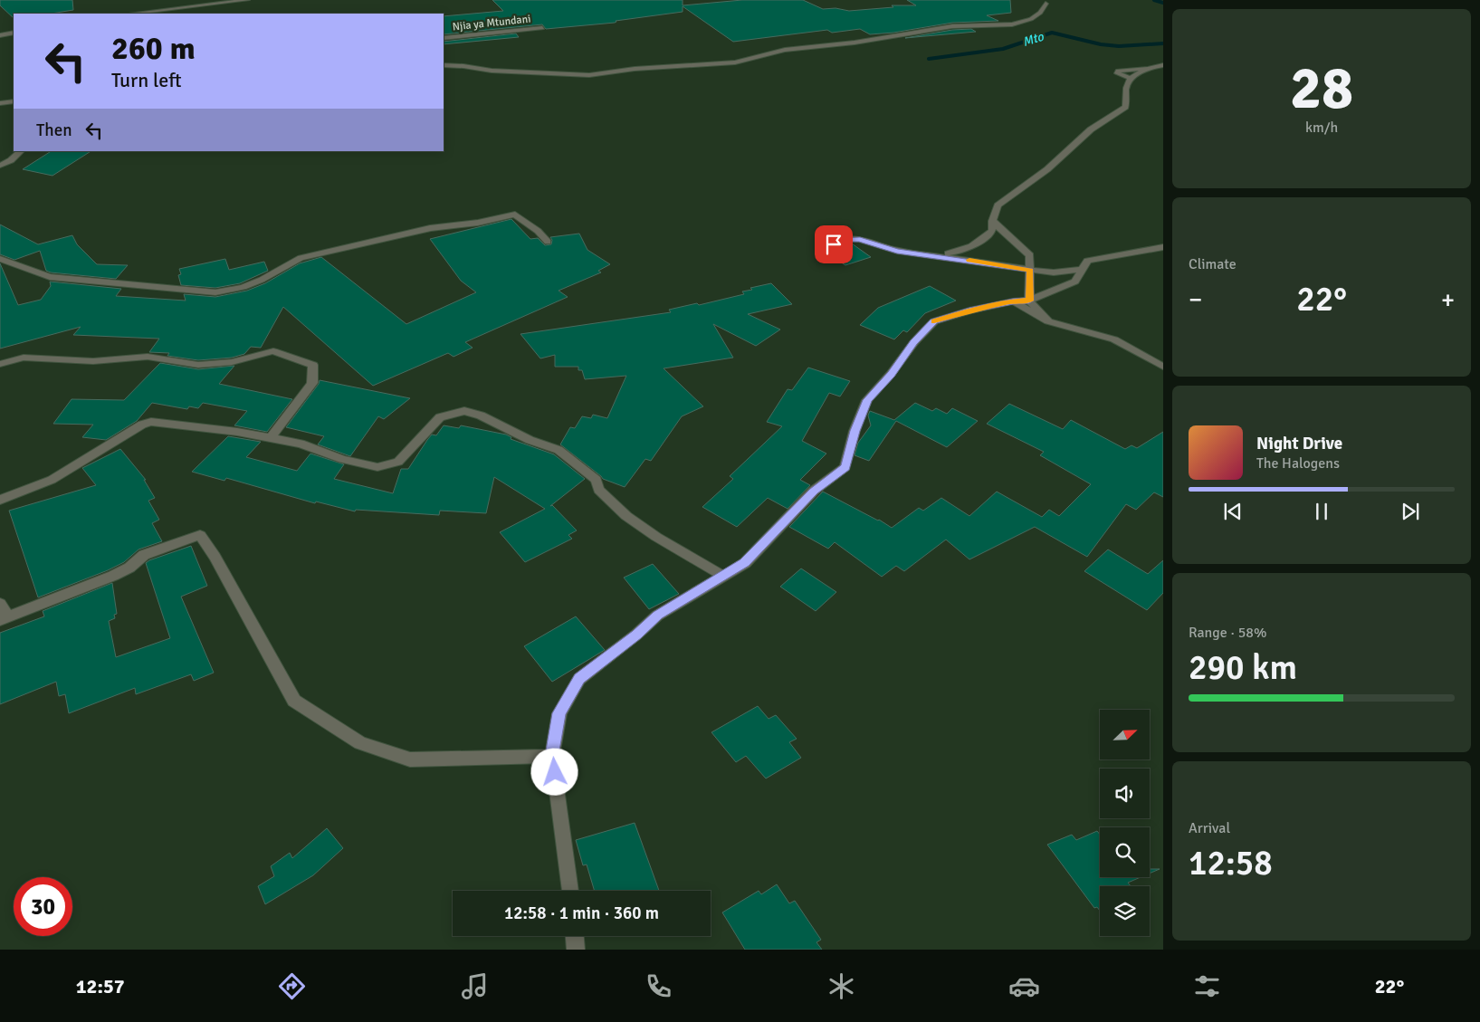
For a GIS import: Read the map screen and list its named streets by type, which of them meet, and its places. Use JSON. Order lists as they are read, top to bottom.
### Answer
{
  "streets": {
    "street": ["Njia ya Mtundani"]
  },
  "water": ["Mto"],
  "north": "top right",
  "page": {
    "tile": [
      ["28", "km/h"],
      "Climate",
      ["Range · 58%", "290 km"],
      ["Arrival", "12:58"]
    ],
    "turn": ["260 m", "Turn left"],
    "then": "Then",
    "heat": ["−", "22°", "+"],
    "song": ["Night Drive", "The Halogens"],
    "limit": "30",
    "trip": "12:58 · 1 min · 360 m",
    "tabs": ["12:57", "22°"]
  }
}
